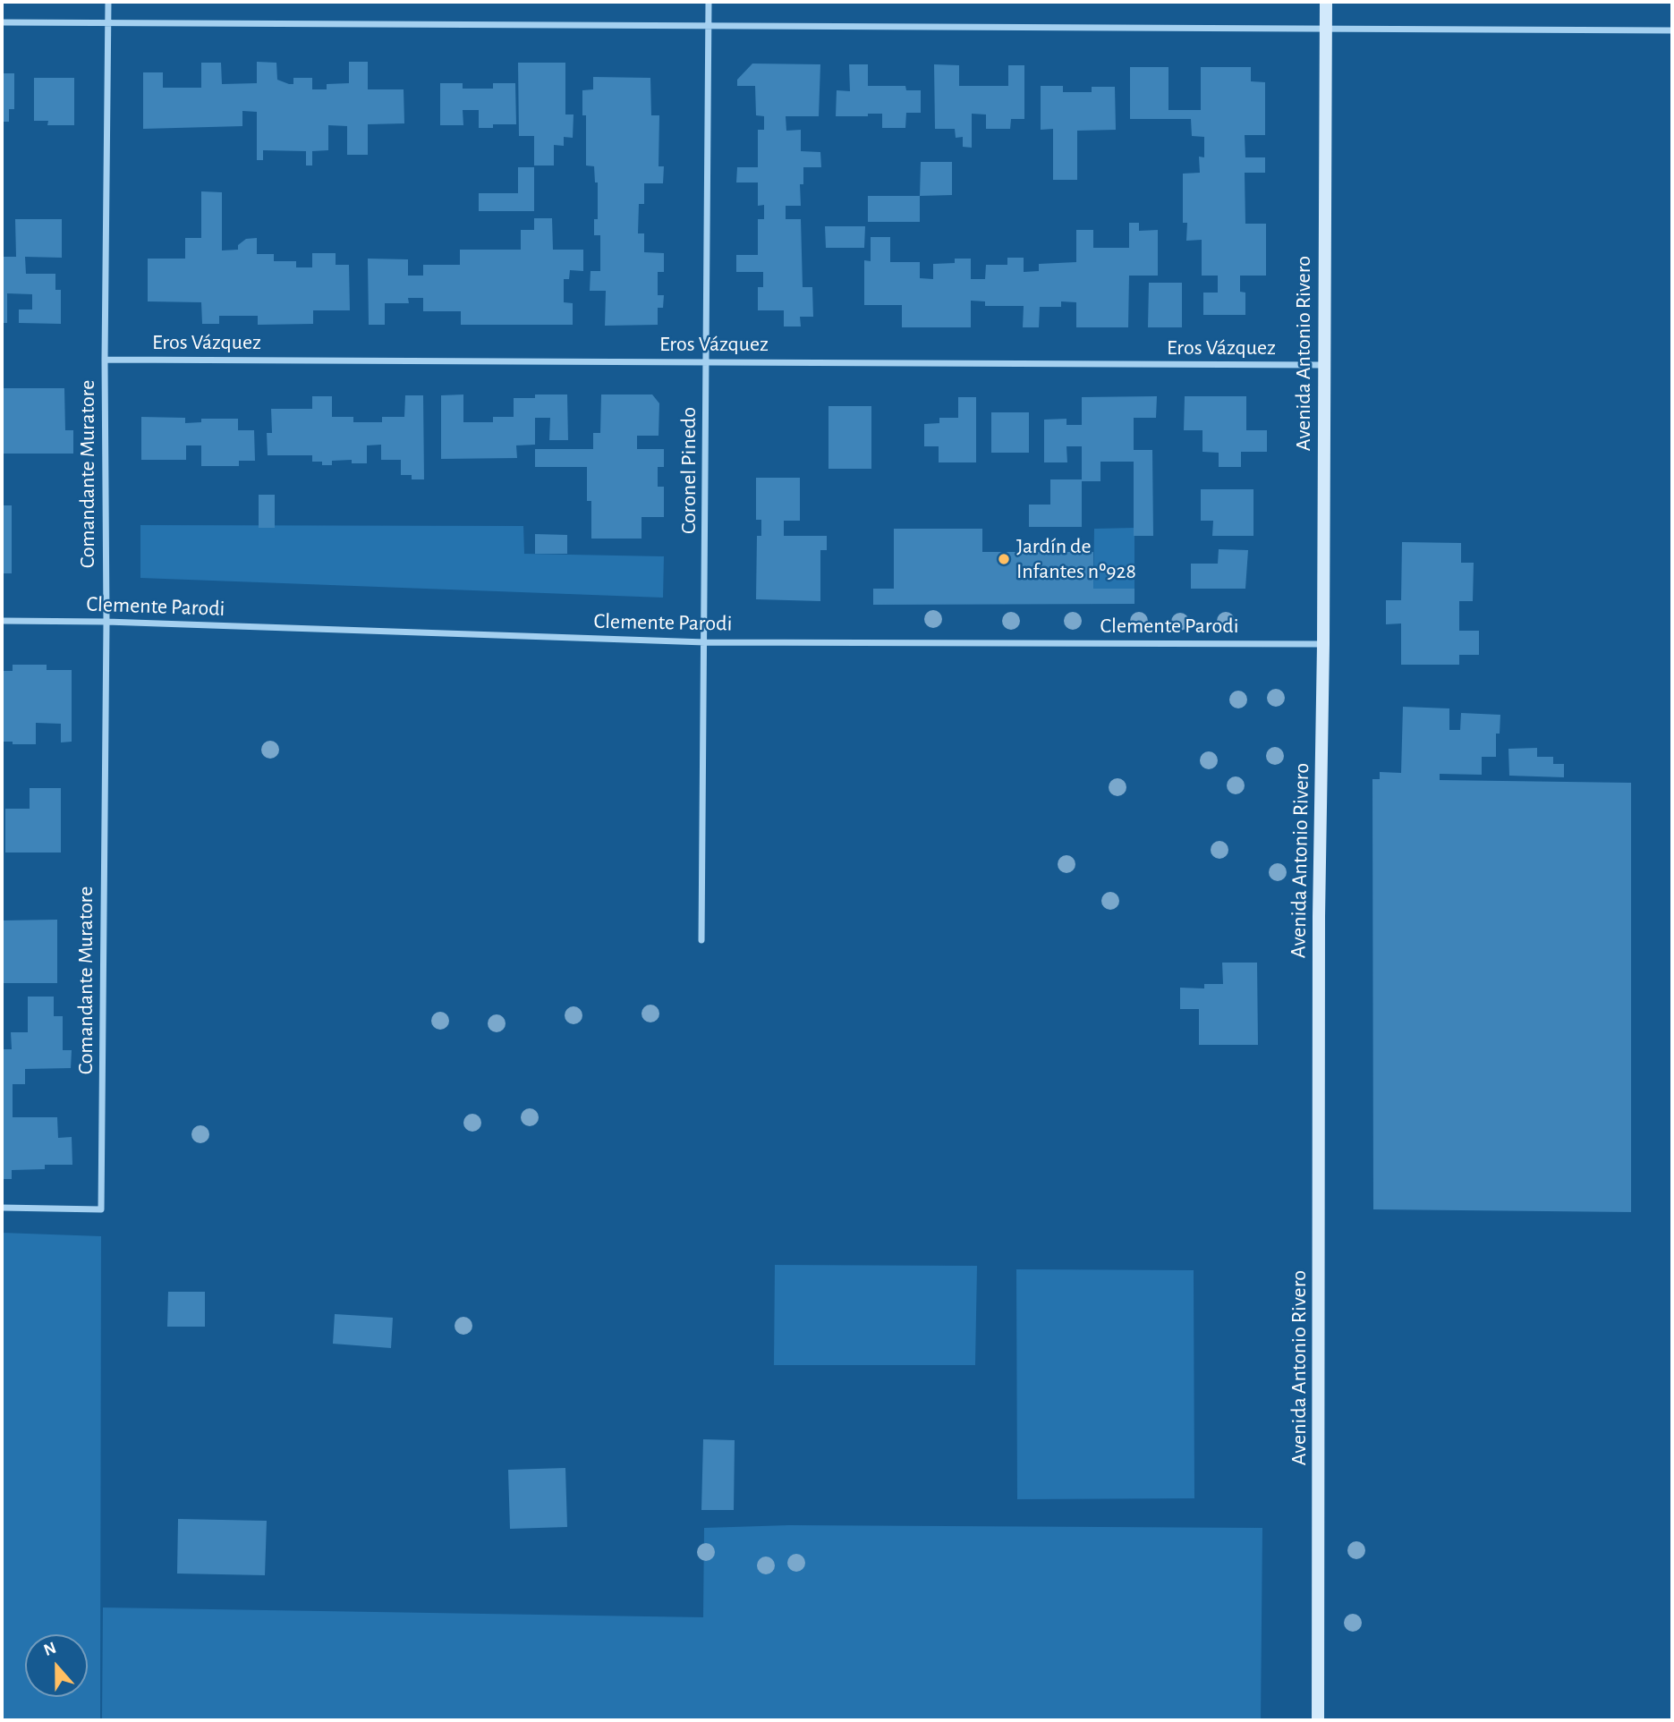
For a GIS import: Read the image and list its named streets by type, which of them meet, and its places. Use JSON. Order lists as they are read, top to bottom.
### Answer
{
  "streets": {
    "main road": ["Avenida Antonio Rivero"],
    "street": [
      "Eros Vázquez",
      "Coronel Pinedo",
      "Comandante Muratore",
      "Clemente Parodi"
    ]
  },
  "crossings": [
    ["Eros Vázquez", "Avenida Antonio Rivero"],
    ["Eros Vázquez", "Coronel Pinedo"],
    ["Eros Vázquez", "Comandante Muratore"],
    ["Avenida Antonio Rivero", "Clemente Parodi"],
    ["Coronel Pinedo", "Clemente Parodi"],
    ["Comandante Muratore", "Clemente Parodi"]
  ],
  "places": ["Jardín de Infantes nº928"],
  "north": "top"
}
